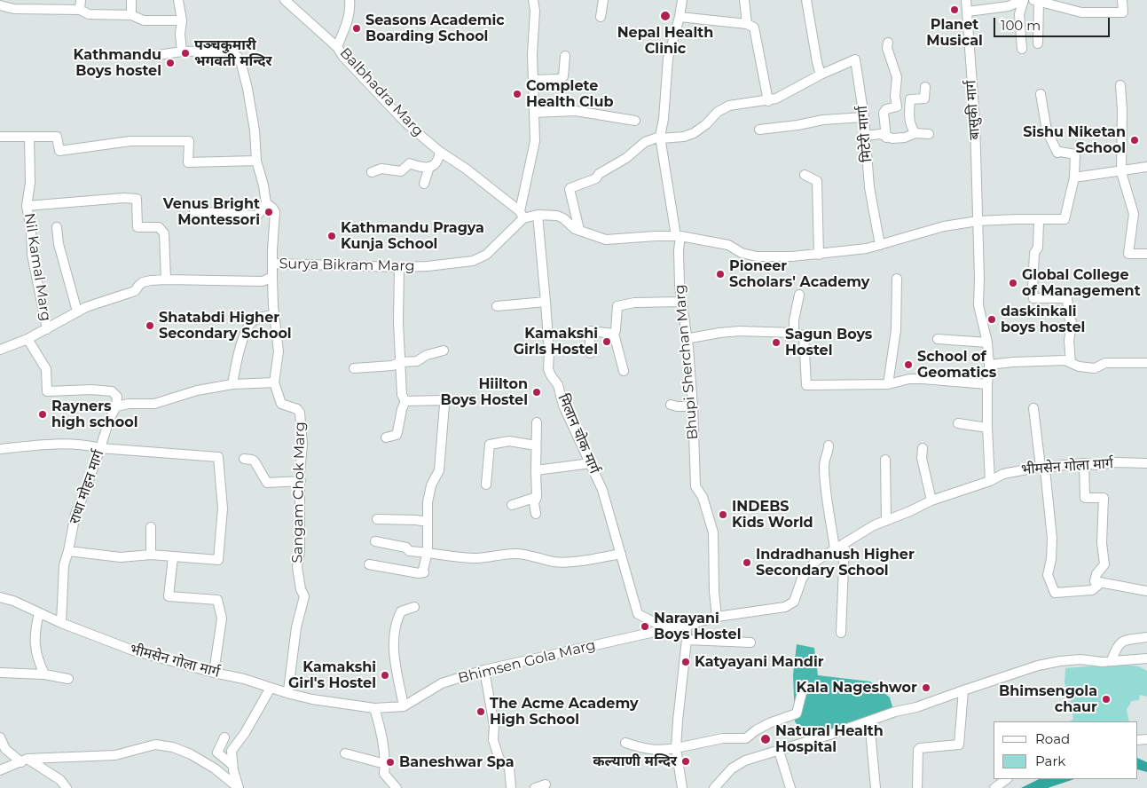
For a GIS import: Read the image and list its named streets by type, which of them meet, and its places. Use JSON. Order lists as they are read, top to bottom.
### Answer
{
  "streets": {
    "street": [
      "Balbhadra Marg",
      "बासुकी मार्ग",
      "मिटेरी मार्गा",
      "Surya Bikram Marg",
      "Nil Kamal Marg",
      "Bhupi Sherchan Marg",
      "मिलान चोक मार्ग",
      "भीमसेन गोला मार्ग",
      "राधा मोहन मार्ग",
      "Sangam Chok Marg",
      "Bhimsen Gola Marg"
    ]
  },
  "crossings": [
    ["Balbhadra Marg", "Surya Bikram Marg"],
    ["बासुकी मार्ग", "भीमसेन गोला मार्ग"],
    ["Surya Bikram Marg", "Nil Kamal Marg"],
    ["Surya Bikram Marg", "Sangam Chok Marg"],
    ["Bhupi Sherchan Marg", "Bhimsen Gola Marg"],
    ["मिलान चोक मार्ग", "Bhimsen Gola Marg"],
    ["भीमसेन गोला मार्ग", "राधा मोहन मार्ग"],
    ["भीमसेन गोला मार्ग", "Sangam Chok Marg"],
    ["भीमसेन गोला मार्ग", "Bhimsen Gola Marg"],
    ["Sangam Chok Marg", "Bhimsen Gola Marg"]
  ],
  "places": [
    "Planet Musical",
    "Nepal Health Clinic",
    "Seasons Academic Boarding School",
    "पञ्चकुमारी भगवती मन्दिर",
    "Kathmandu Boys hostel",
    "Complete Health Club",
    "Sishu Niketan School",
    "Venus Bright Montessori",
    "Kathmandu Pragya Kunja School",
    "Pioneer Scholars' Academy",
    "Global College of Management",
    "daskinkali boys hostel",
    "Shatabdi Higher Secondary School",
    "Kamakshi Girls Hostel",
    "Sagun Boys Hostel",
    "School of Geomatics",
    "Hiilton Boys Hostel",
    "Rayners high school",
    "INDEBS Kids World",
    "Indradhanush Higher Secondary School",
    "Narayani Boys Hostel",
    "Katyayani Mandir",
    "Kamakshi Girl's Hostel",
    "Kala Nageshwor",
    "Bhimsengola chaur",
    "The Acme Academy High School",
    "Natural Health Hospital",
    "कल्याणी मन्दिर",
    "Baneshwar Spa"
  ],
  "legend": ["Road", "Park"],
  "scale_bar": "100 m"
}
